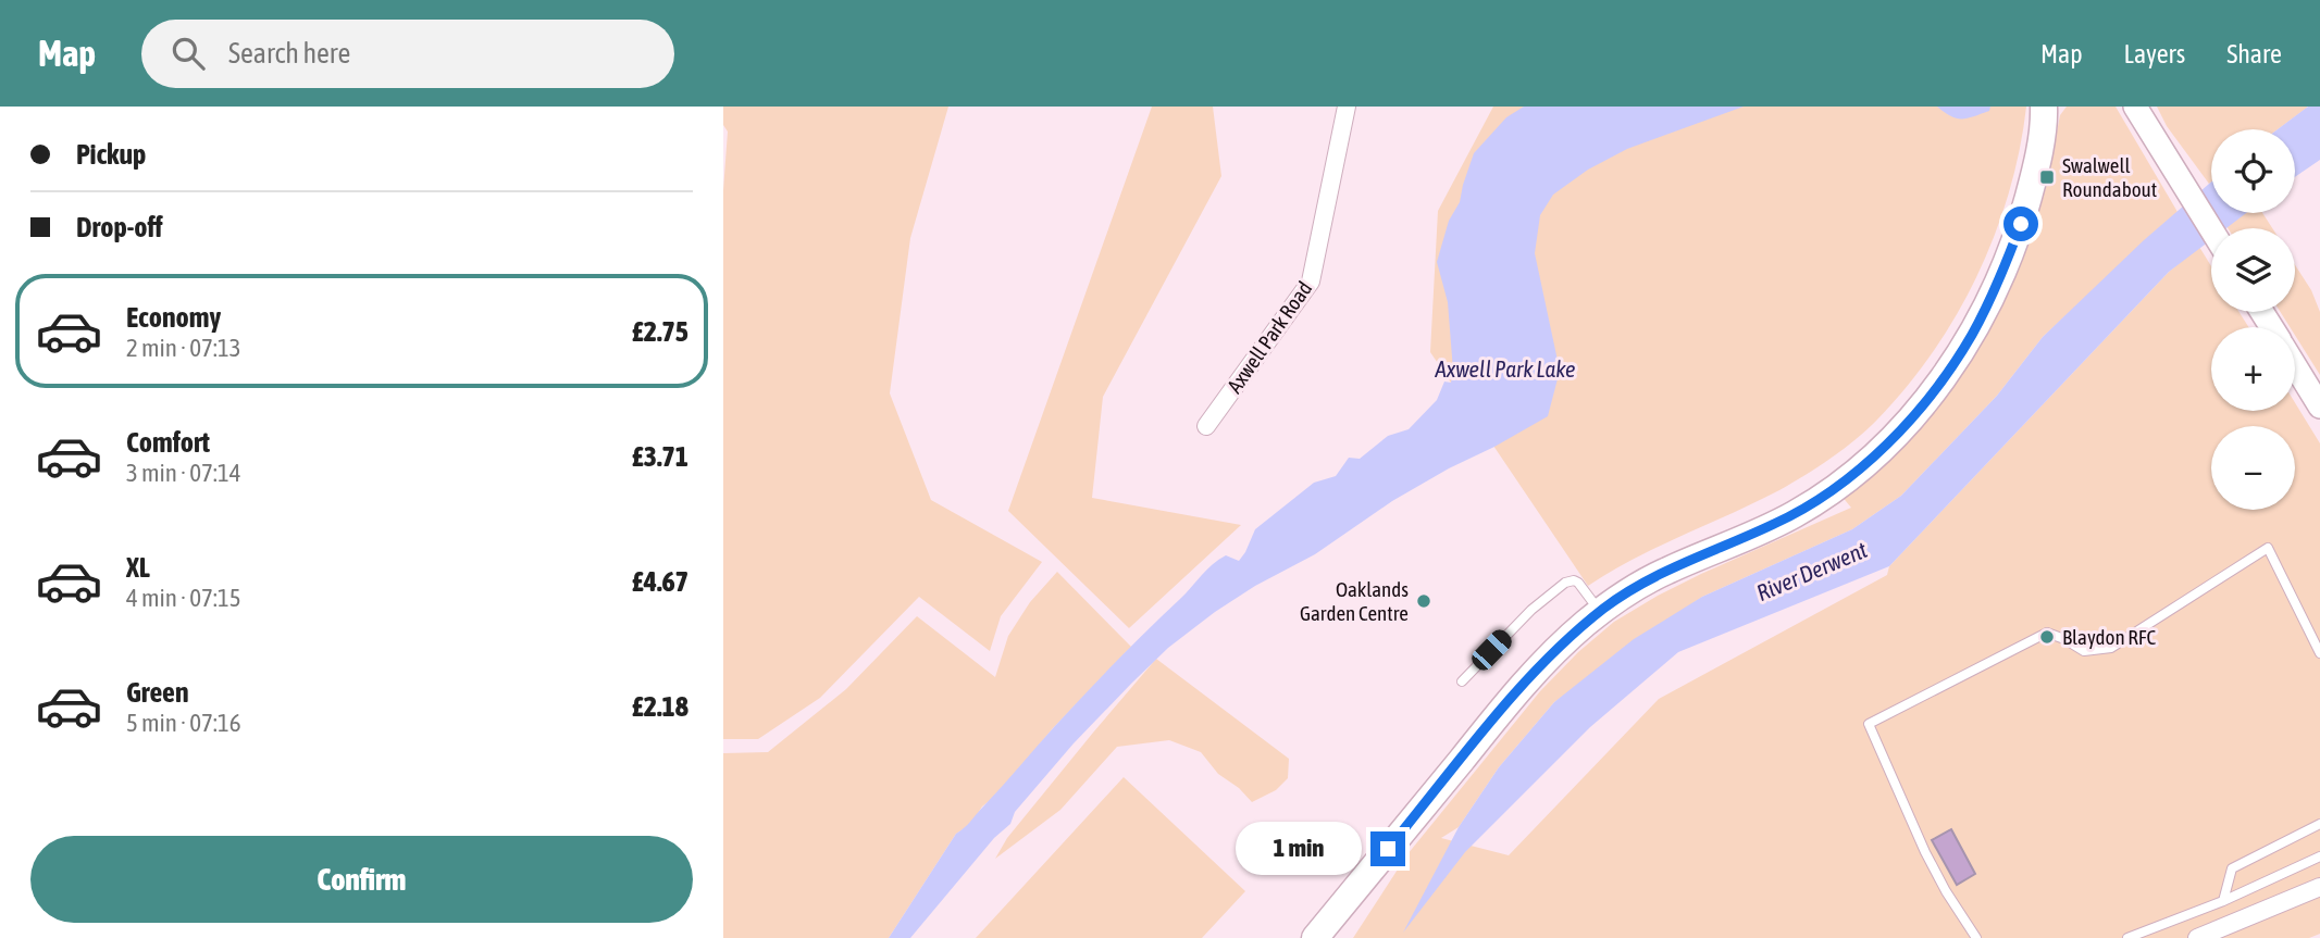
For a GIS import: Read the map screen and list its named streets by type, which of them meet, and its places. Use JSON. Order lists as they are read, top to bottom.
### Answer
{
  "streets": {
    "street": ["Axwell Park Road"]
  },
  "water": ["Axwell Park Lake", "River Derwent"],
  "places": {
    "transit": ["Swalwell Roundabout"],
    "other": ["Oaklands Garden Centre", "Blaydon RFC"]
  },
  "page": {
    "header": "Map",
    "search": "Search here",
    "nav": ["Map", "Layers", "Share"],
    "banner": ["Pickup", "Drop-off"],
    "map_buttons": ["+", "−"],
    "list": [
      {
        "name": "Economy",
        "note": "2 min · 07:13",
        "value": "£2.75"
      },
      {
        "name": "Comfort",
        "note": "3 min · 07:14",
        "value": "£3.71"
      },
      {
        "name": "XL",
        "note": "4 min · 07:15",
        "value": "£4.67"
      },
      {
        "name": "Green",
        "note": "5 min · 07:16",
        "value": "£2.18"
      }
    ],
    "buttons": "Confirm",
    "bubble": "1 min"
  }
}
